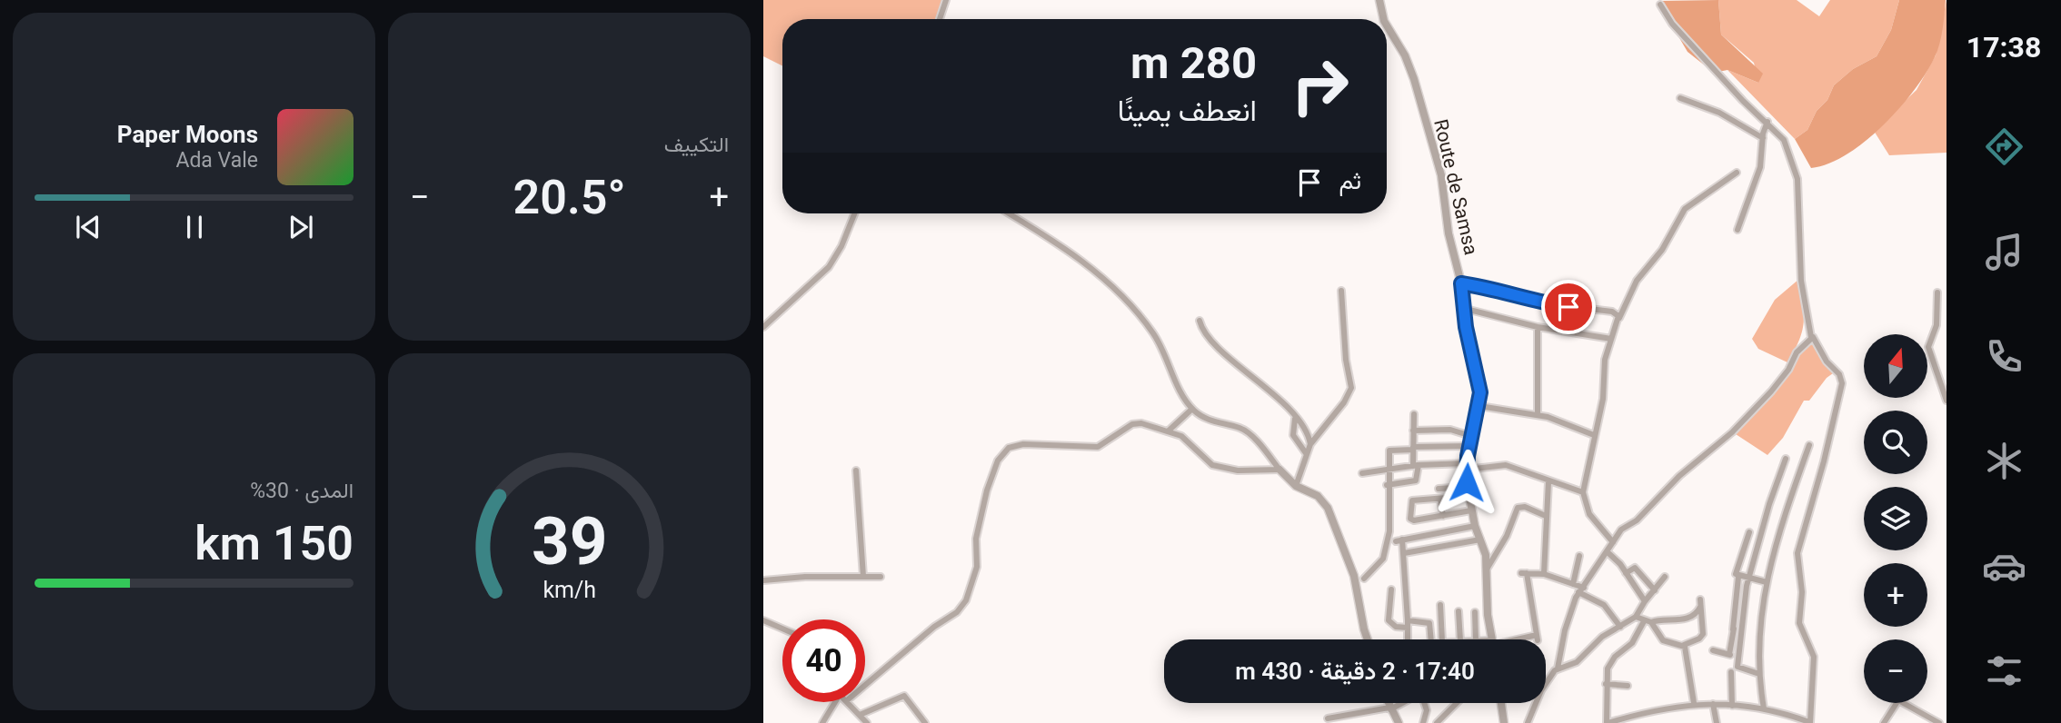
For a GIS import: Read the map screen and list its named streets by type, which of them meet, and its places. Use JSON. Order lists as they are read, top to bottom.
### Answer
{
  "streets": {
    "street": ["Route de Samsa"]
  },
  "north": "top",
  "page": {
    "tabs": "17:38",
    "tile": [
      "التكييف",
      ["المدى · 30%", "150 km"]
    ],
    "turn": ["280 m", "انعطف يمينًا"],
    "song": ["Paper Moons", "Ada Vale"],
    "then": "ثم",
    "heat": ["−", "20.5°", "+"],
    "map_buttons": ["+", "−"],
    "limit": "40",
    "trip": "17:40 · 2 دقيقة · 430 m",
    "gauge": ["39", "km/h"]
  }
}
